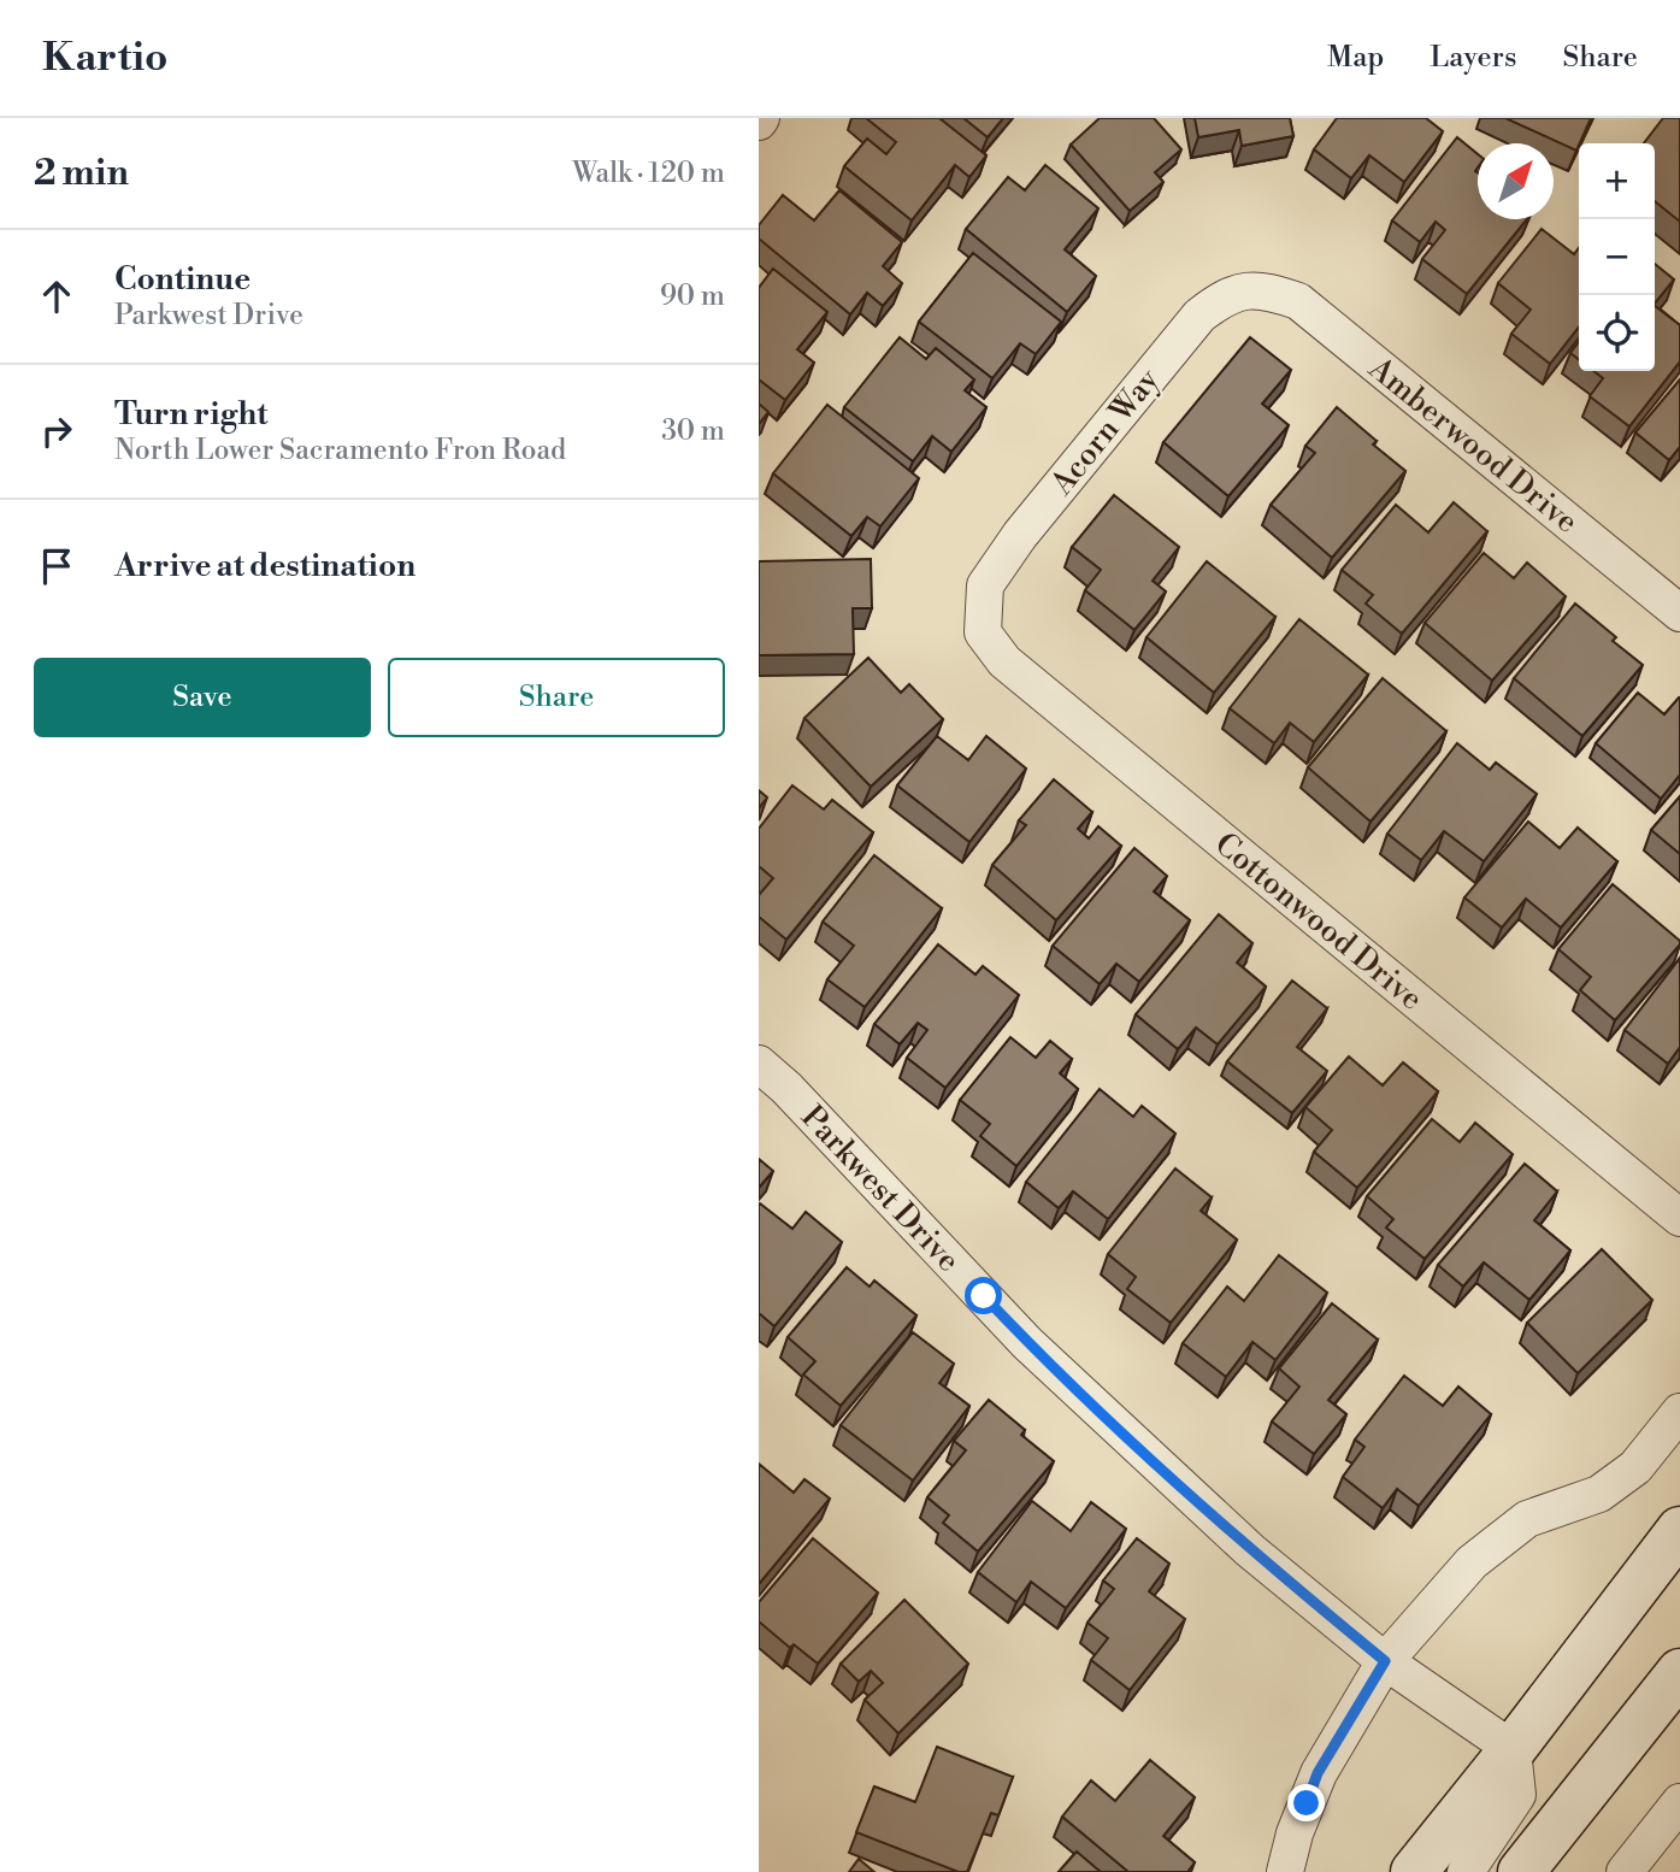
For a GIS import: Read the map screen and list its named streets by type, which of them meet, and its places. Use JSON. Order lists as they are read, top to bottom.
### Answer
{
  "streets": {
    "street": [
      "Acorn Way",
      "Amberwood Drive",
      "Cottonwood Drive",
      "Parkwest Drive"
    ]
  },
  "crossings": [
    ["Acorn Way", "Amberwood Drive"],
    ["Acorn Way", "Cottonwood Drive"]
  ],
  "north": "top right",
  "page": {
    "header": "Kartio",
    "nav": ["Map", "Layers", "Share"],
    "heading": ["2 min", "Walk · 120 m"],
    "map_buttons": ["+", "−"],
    "list": [
      ["Continue", "Parkwest Drive", "90 m"],
      ["Turn right", "North Lower Sacramento Fron Road", "30 m"],
      "Arrive at destination"
    ],
    "buttons": ["Save", "Share"]
  }
}
